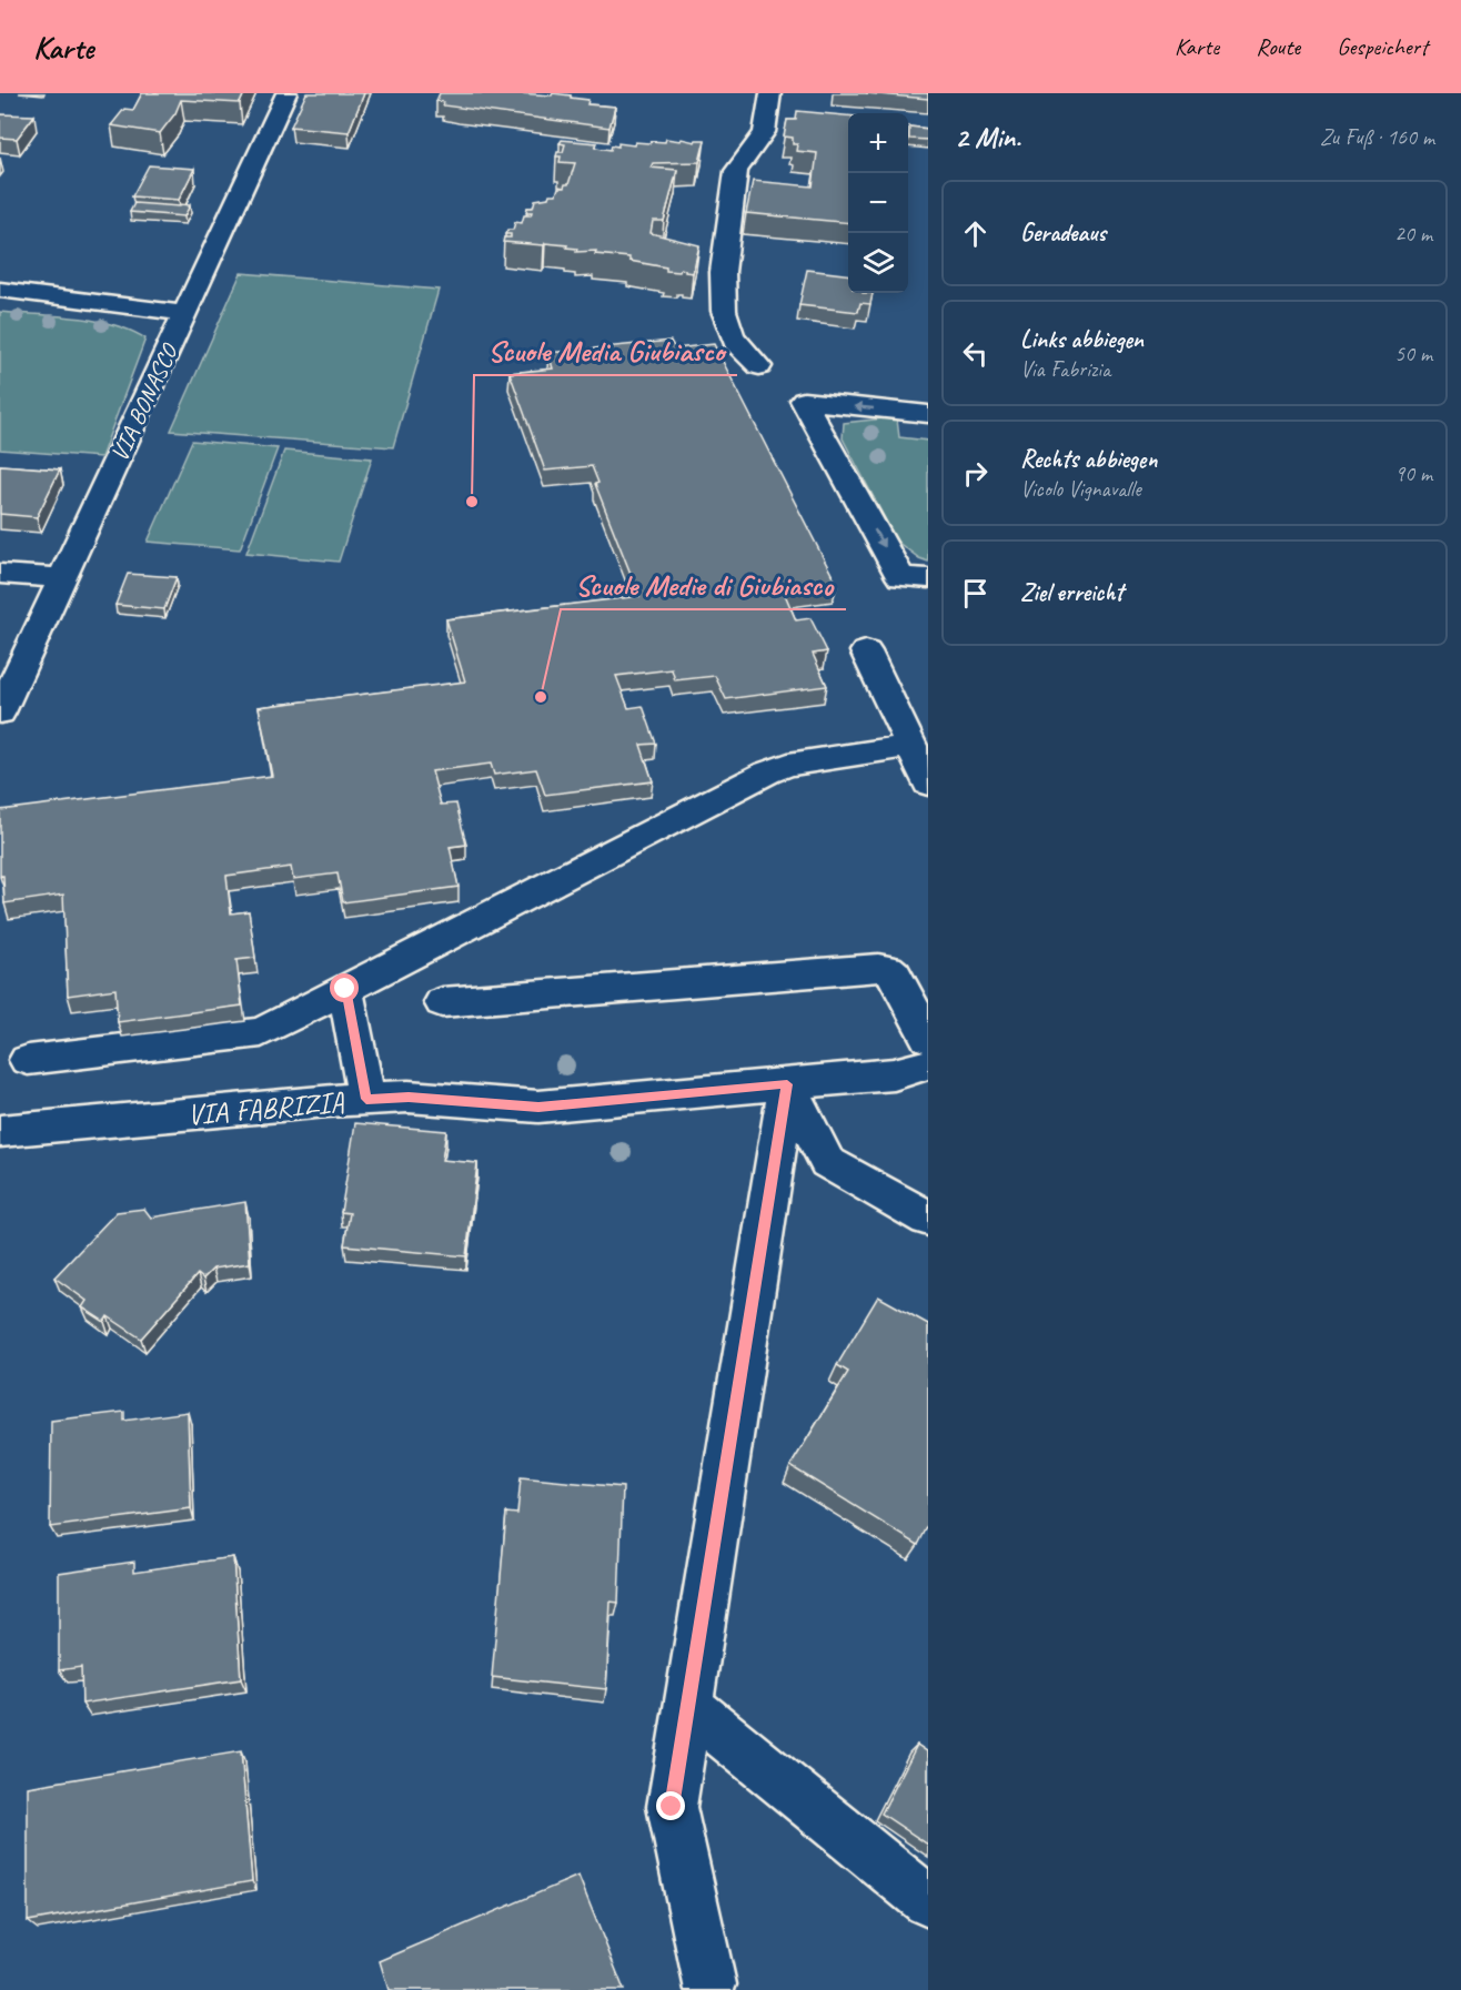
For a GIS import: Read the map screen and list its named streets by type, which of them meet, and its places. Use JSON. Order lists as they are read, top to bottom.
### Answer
{
  "streets": {
    "street": ["VIA BONASCO", "VIA FABRIZIA"]
  },
  "places": ["Scuole Media Giubiasco", "Scuole Medie di Giubiasco"],
  "page": {
    "header": "Karte",
    "nav": ["Karte", "Route", "Gespeichert"],
    "heading": ["2 Min.", "Zu Fuß · 160 m"],
    "map_buttons": ["+", "−"],
    "list": [
      ["Geradeaus", "20 m"],
      ["Links abbiegen", "Via Fabrizia", "50 m"],
      ["Rechts abbiegen", "Vicolo Vignavalle", "90 m"],
      "Ziel erreicht"
    ]
  }
}
